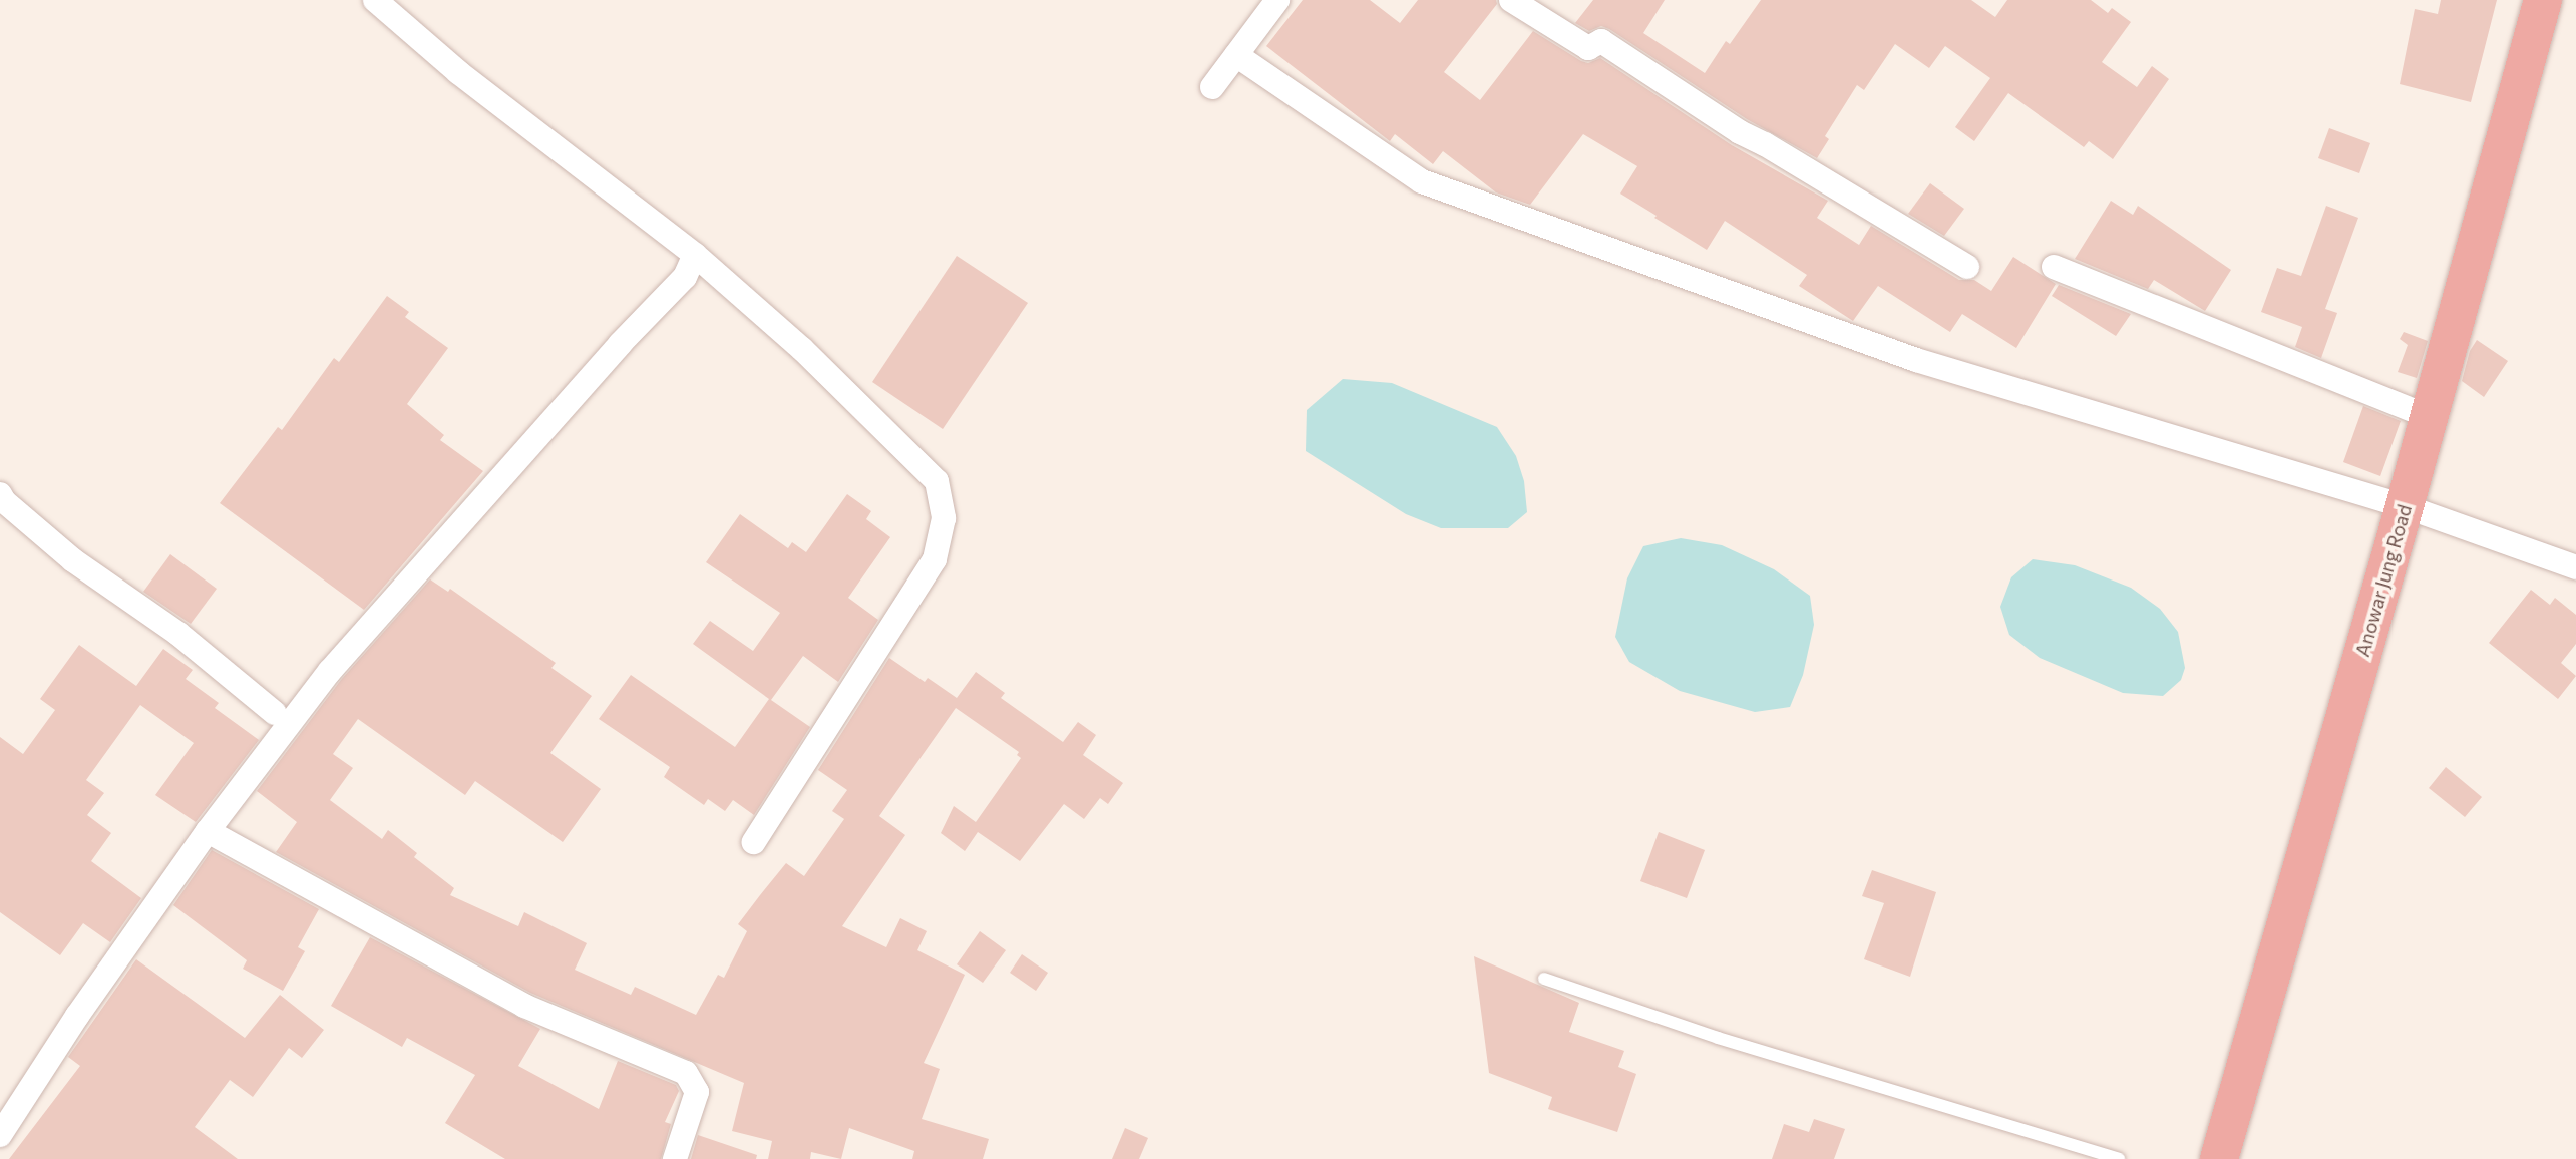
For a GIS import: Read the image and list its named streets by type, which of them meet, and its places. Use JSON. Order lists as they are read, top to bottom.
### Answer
{
  "streets": {
    "highway": ["Anowar Jung Road"]
  }
}
